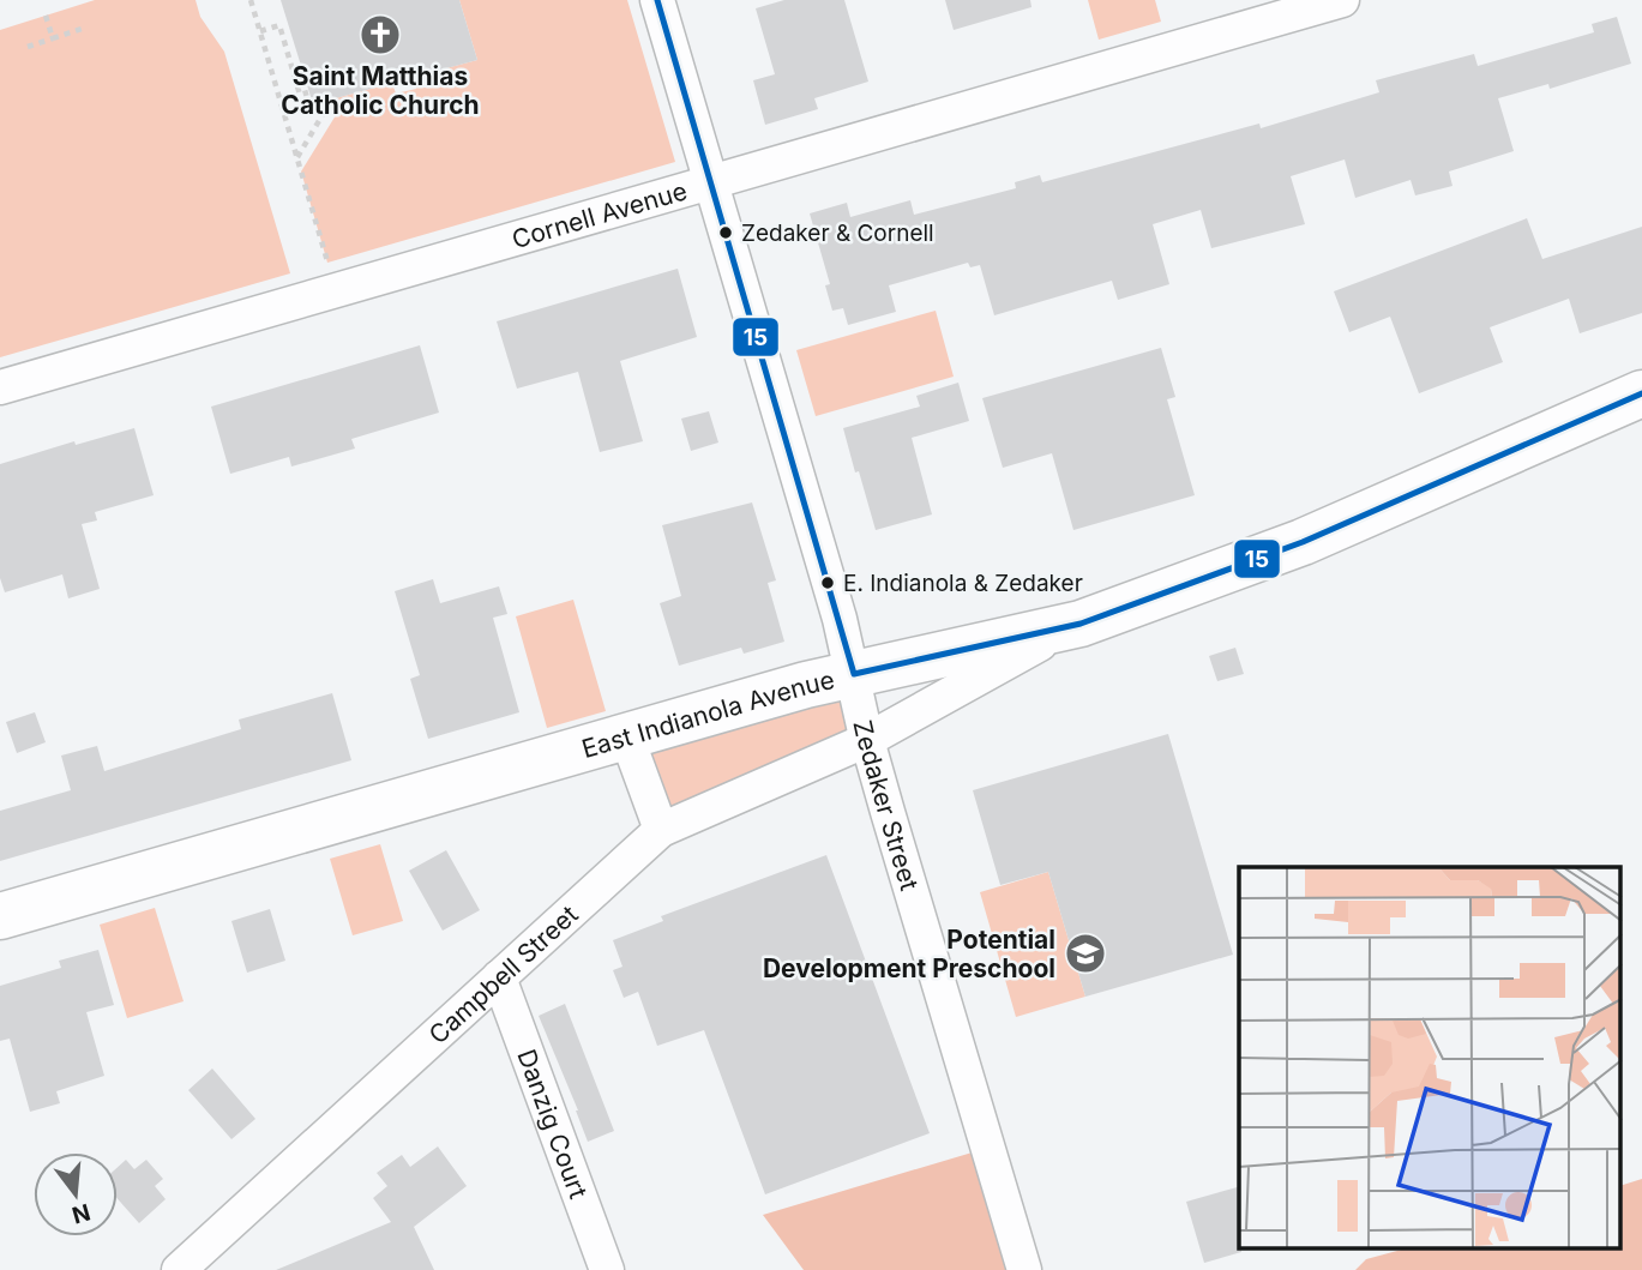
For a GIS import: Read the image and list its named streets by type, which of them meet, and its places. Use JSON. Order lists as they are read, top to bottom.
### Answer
{
  "streets": {
    "street": [
      "Cornell Avenue",
      "East Indianola Avenue",
      "Zedaker Street",
      "Campbell Street",
      "Danzig Court"
    ]
  },
  "crossings": [
    ["Cornell Avenue", "Zedaker Street"],
    ["East Indianola Avenue", "Zedaker Street"],
    ["East Indianola Avenue", "Campbell Street"],
    ["Zedaker Street", "Campbell Street"],
    ["Campbell Street", "Danzig Court"]
  ],
  "places": {
    "church": ["Saint Matthias Catholic Church"],
    "other": ["Zedaker & Cornell", "E. Indianola & Zedaker"],
    "school or university": ["Potential Development Preschool"]
  },
  "lines": ["transit line 15"],
  "north": "bottom"
}
